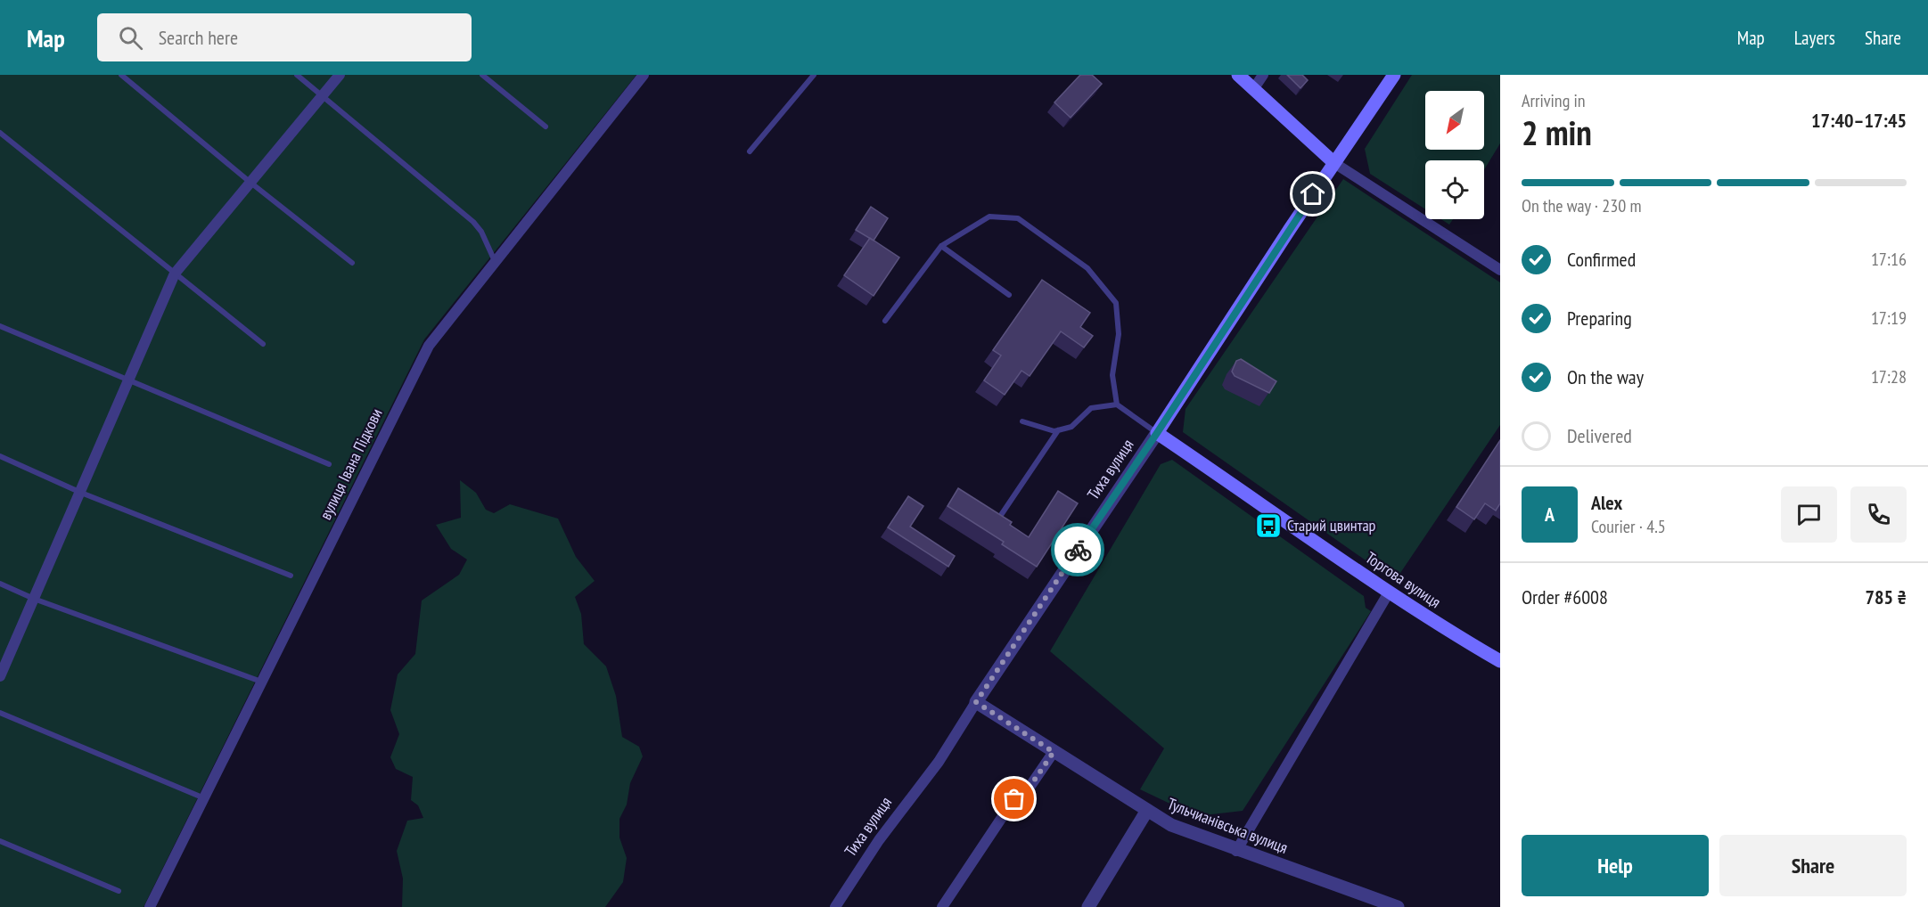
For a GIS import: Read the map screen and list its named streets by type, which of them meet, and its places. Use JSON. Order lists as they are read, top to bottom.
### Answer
{
  "streets": {
    "main road": ["Тиха вулиця", "Торгова вулиця"],
    "street": ["вулиця Івана Підкови", "Тульчианівська вулиця"]
  },
  "crossings": [
    ["Тиха вулиця", "Торгова вулиця"],
    ["Тиха вулиця", "Тульчианівська вулиця"]
  ],
  "places": {
    "bus stop": ["Старий цвинтар"]
  },
  "north": "bottom left",
  "page": {
    "header": "Map",
    "search": "Search here",
    "nav": ["Map", "Layers", "Share"],
    "heading": ["2 min", "Arriving in", "17:40–17:45"],
    "panel": [
      "Alex",
      "Courier · 4.5",
      "Order #6008",
      "785 ₴"
    ],
    "bar": "On the way · 230 m",
    "list": [
      ["Confirmed", "17:16"],
      ["Preparing", "17:19"],
      ["On the way", "17:28"],
      "Delivered"
    ],
    "round": "A",
    "buttons": ["Help", "Share"]
  }
}
